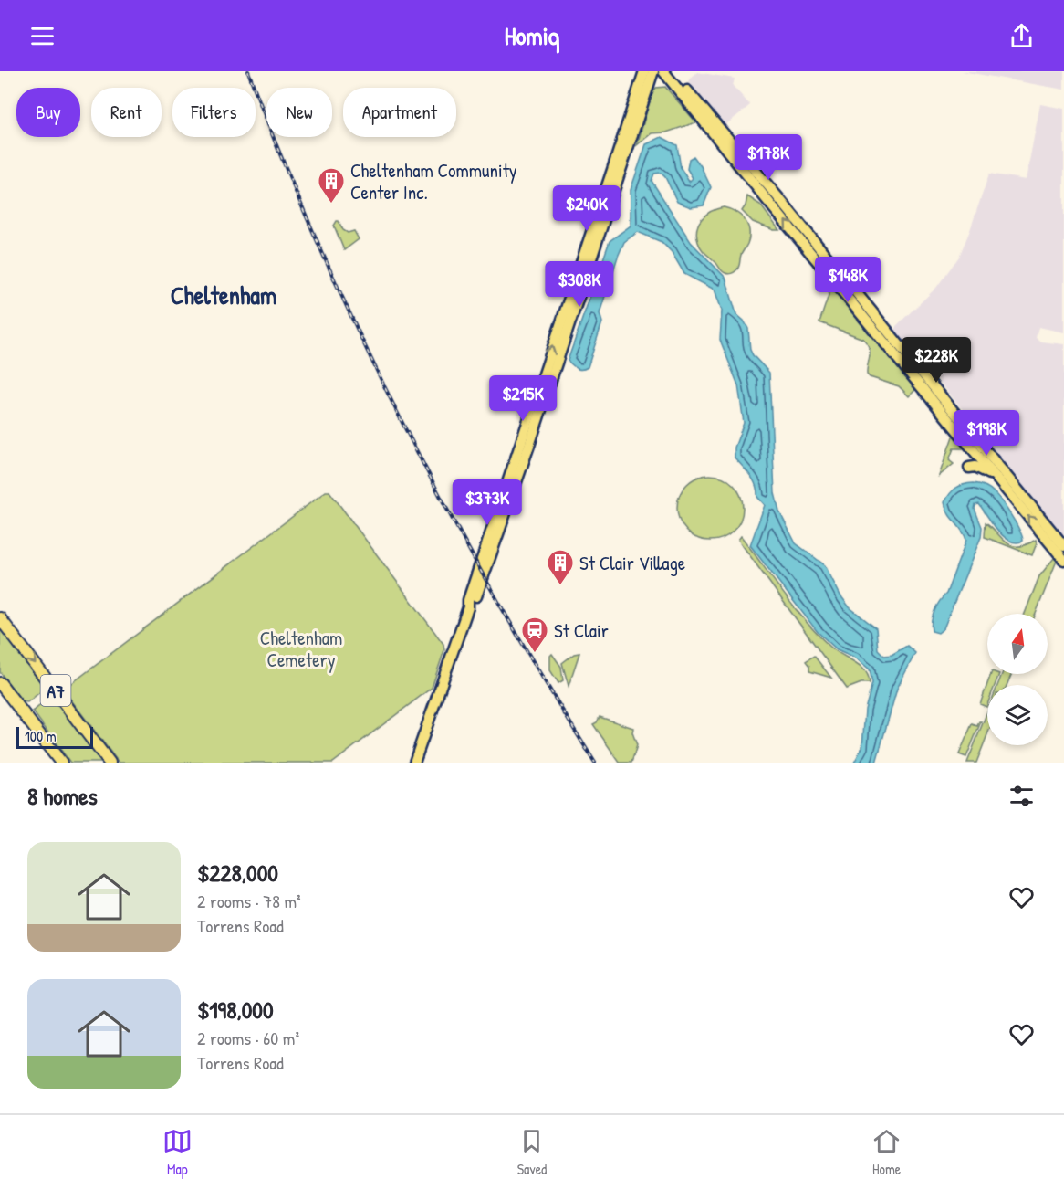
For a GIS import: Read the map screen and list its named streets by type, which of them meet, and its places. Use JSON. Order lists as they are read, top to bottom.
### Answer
{
  "streets": {
    "highway": ["A7"]
  },
  "districts": ["Cheltenham"],
  "parks": ["Cheltenham Cemetery"],
  "places": {
    "building": ["Cheltenham Community Center Inc.", "St Clair Village"],
    "station": ["St Clair"]
  },
  "scale_bar": "100 m",
  "north": "top",
  "page": {
    "header": "Homiq",
    "chip": [
      "Buy",
      "Rent",
      "Filters",
      "New",
      "Apartment"
    ],
    "price": [
      "$178K",
      "$240K",
      "$148K",
      "$308K",
      "$228K",
      "$215K",
      "$198K",
      "$373K"
    ],
    "scale": "100 m",
    "heading": "8 homes",
    "list": [
      {
        "name": "$228,000",
        "note": "2 rooms · 78 m² · Torrens Road"
      },
      {
        "name": "$198,000",
        "note": "2 rooms · 60 m² · Torrens Road"
      }
    ],
    "tabs": ["Map", "Saved", "Home"]
  }
}
